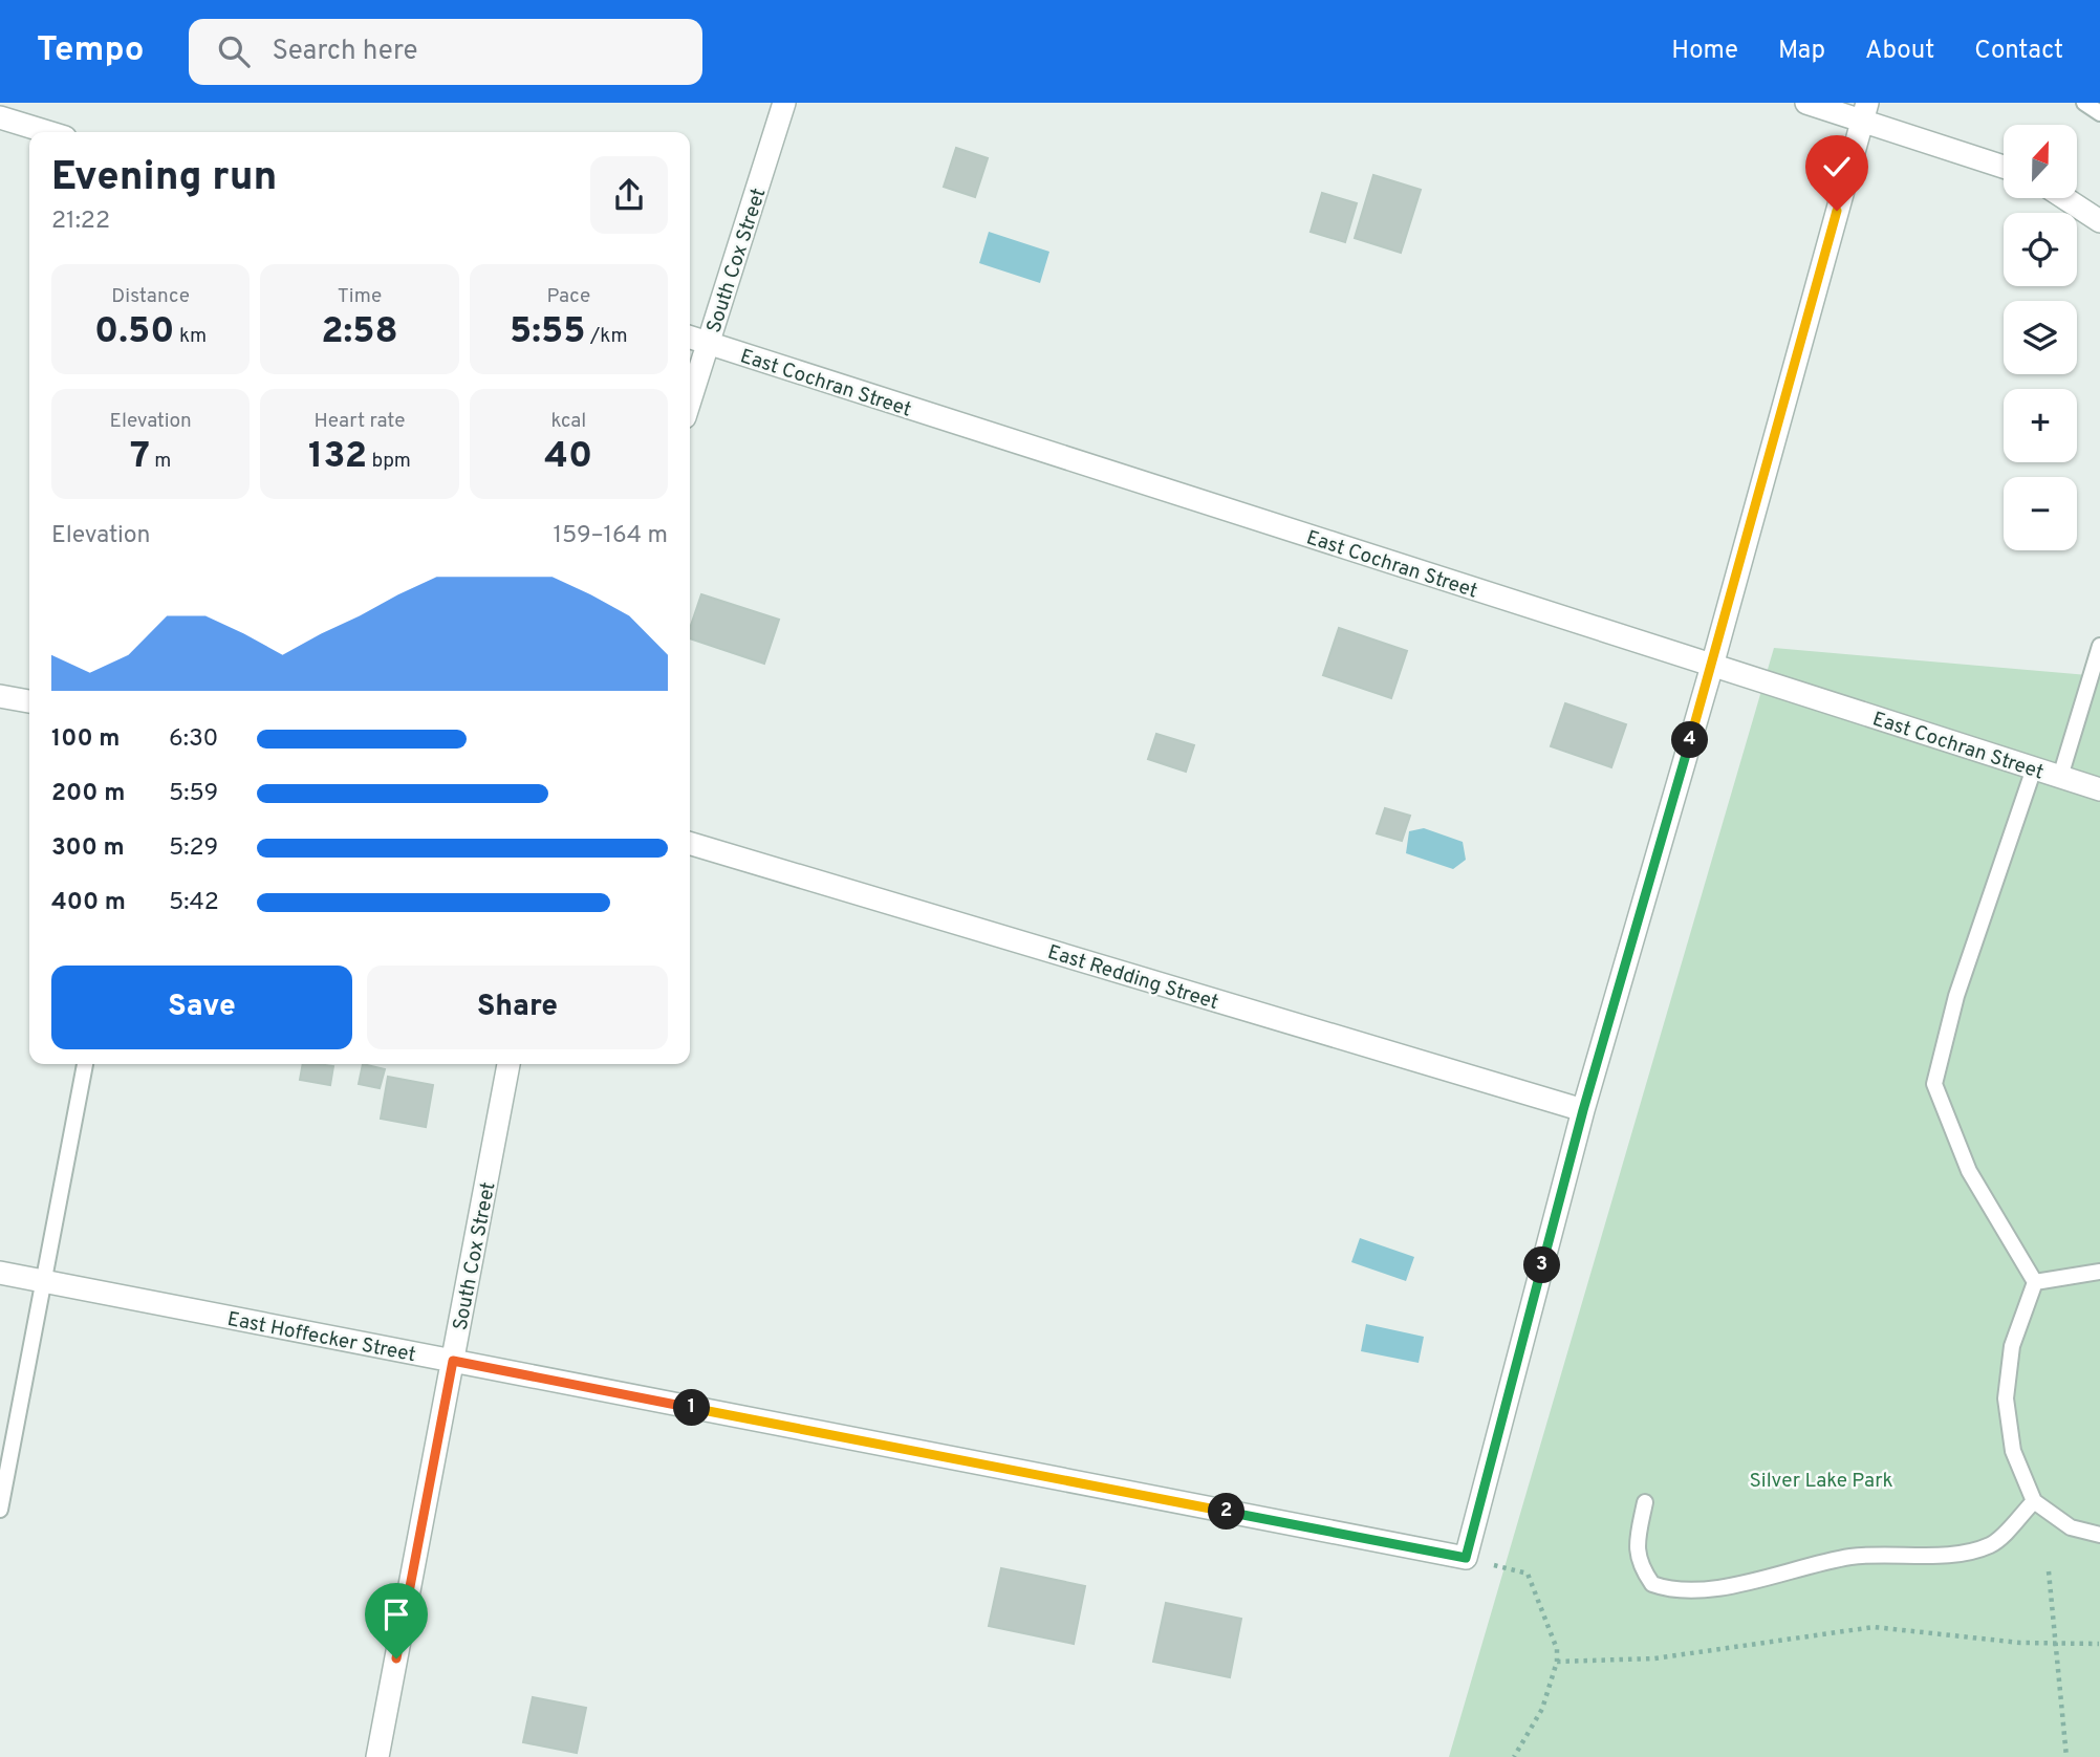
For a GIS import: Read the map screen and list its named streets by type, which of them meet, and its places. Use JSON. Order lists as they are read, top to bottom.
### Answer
{
  "streets": {
    "street": [
      "South Cox Street",
      "East Cochran Street",
      "East Redding Street",
      "East Hoffecker Street"
    ]
  },
  "crossings": [
    ["South Cox Street", "East Cochran Street"],
    ["South Cox Street", "East Hoffecker Street"],
    ["East Redding Street", "East Hoffecker Street"]
  ],
  "parks": ["Silver Lake Park"],
  "north": "top",
  "page": {
    "header": "Tempo",
    "search": "Search here",
    "nav": [
      "Home",
      "Map",
      "About",
      "Contact"
    ],
    "map_buttons": ["+", "−"],
    "heading": ["Evening run", "21:22"],
    "stats": [
      ["Distance", "0.50 km"],
      ["Time", "2:58"],
      ["Pace", "5:55 /km"],
      ["Elevation", "7 m"],
      ["Heart rate", "132 bpm"],
      ["kcal", "40"]
    ],
    "chart": ["Elevation", "159–164 m"],
    "list": [
      {
        "name": "100 m",
        "note": "6:30"
      },
      {
        "name": "200 m",
        "note": "5:59"
      },
      {
        "name": "300 m",
        "note": "5:29"
      },
      {
        "name": "400 m",
        "note": "5:42"
      }
    ],
    "pins": [
      "4",
      "3",
      "1",
      "2"
    ],
    "buttons": ["Save", "Share"]
  }
}
